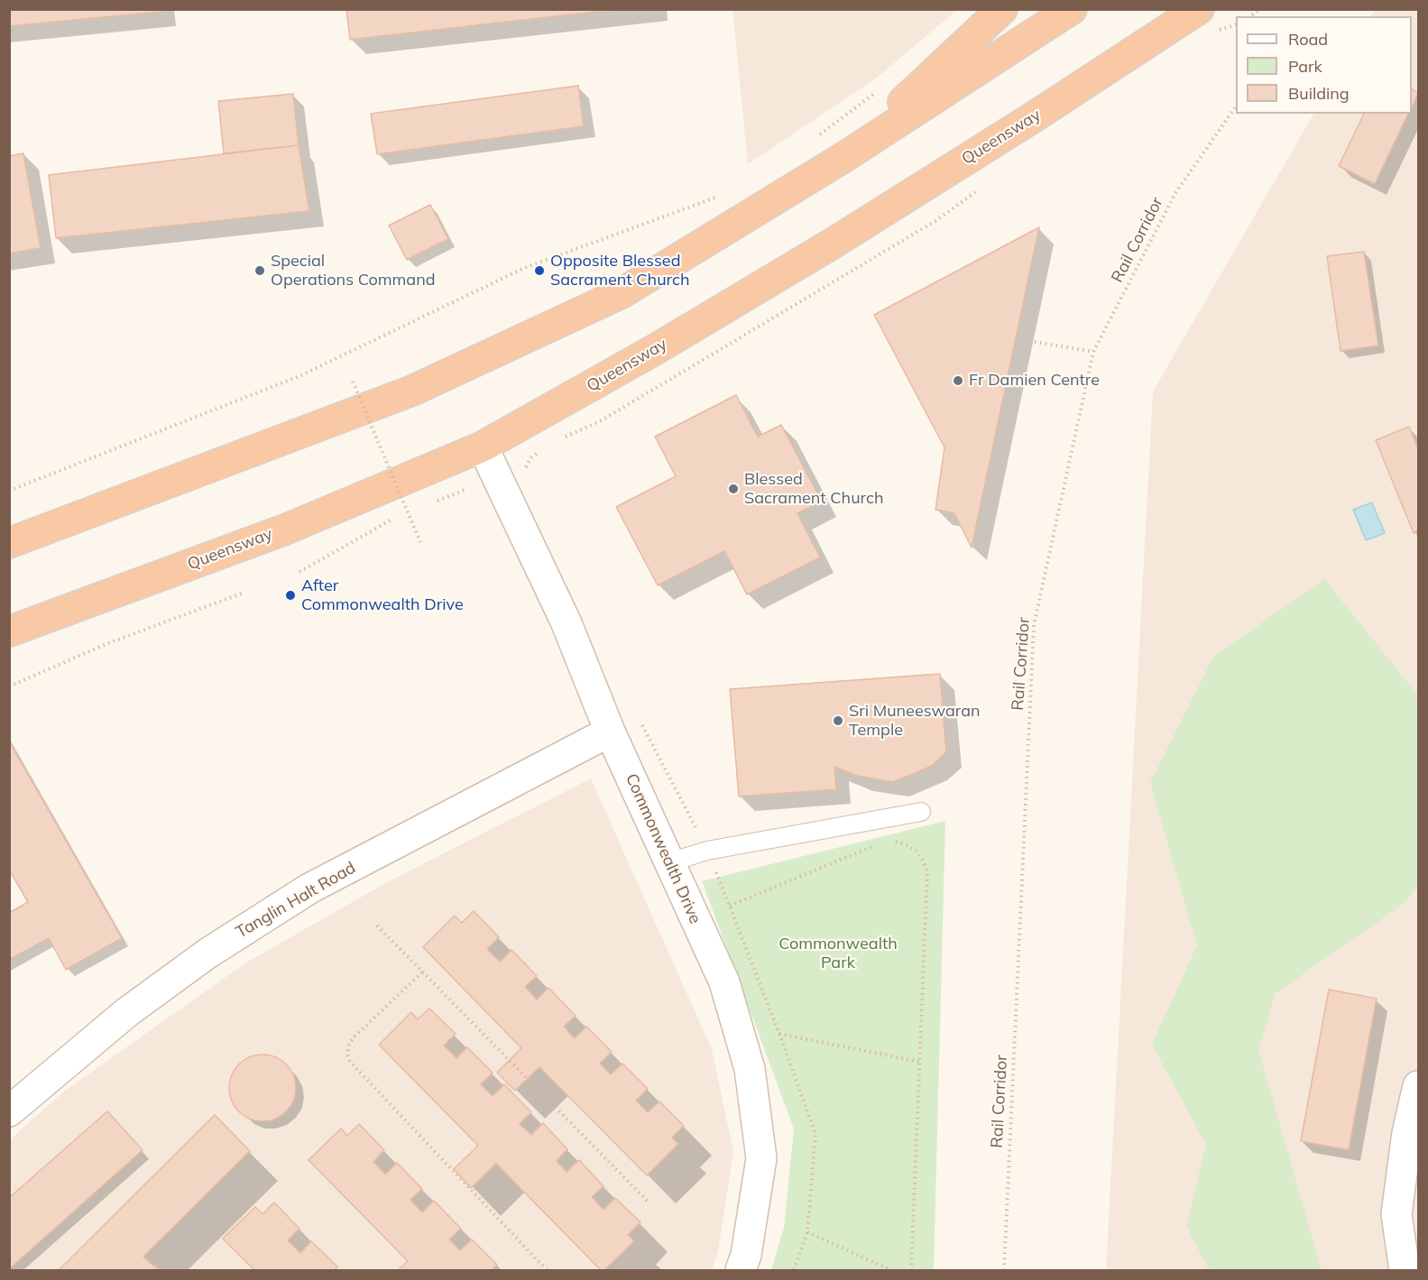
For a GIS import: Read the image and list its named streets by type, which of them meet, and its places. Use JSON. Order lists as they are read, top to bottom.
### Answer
{
  "streets": {
    "highway": ["Queensway"],
    "street": ["Commonwealth Drive", "Tanglin Halt Road"],
    "path": ["Rail Corridor"]
  },
  "crossings": [
    ["Queensway", "Commonwealth Drive"],
    ["Commonwealth Drive", "Tanglin Halt Road"]
  ],
  "parks": ["Commonwealth Park"],
  "places": [
    "Special Operations Command",
    "Opposite Blessed Sacrament Church",
    "Fr Damien Centre",
    "Blessed Sacrament Church",
    "After Commonwealth Drive",
    "Sri Muneeswaran Temple"
  ],
  "legend": ["Road", "Park", "Building"]
}
